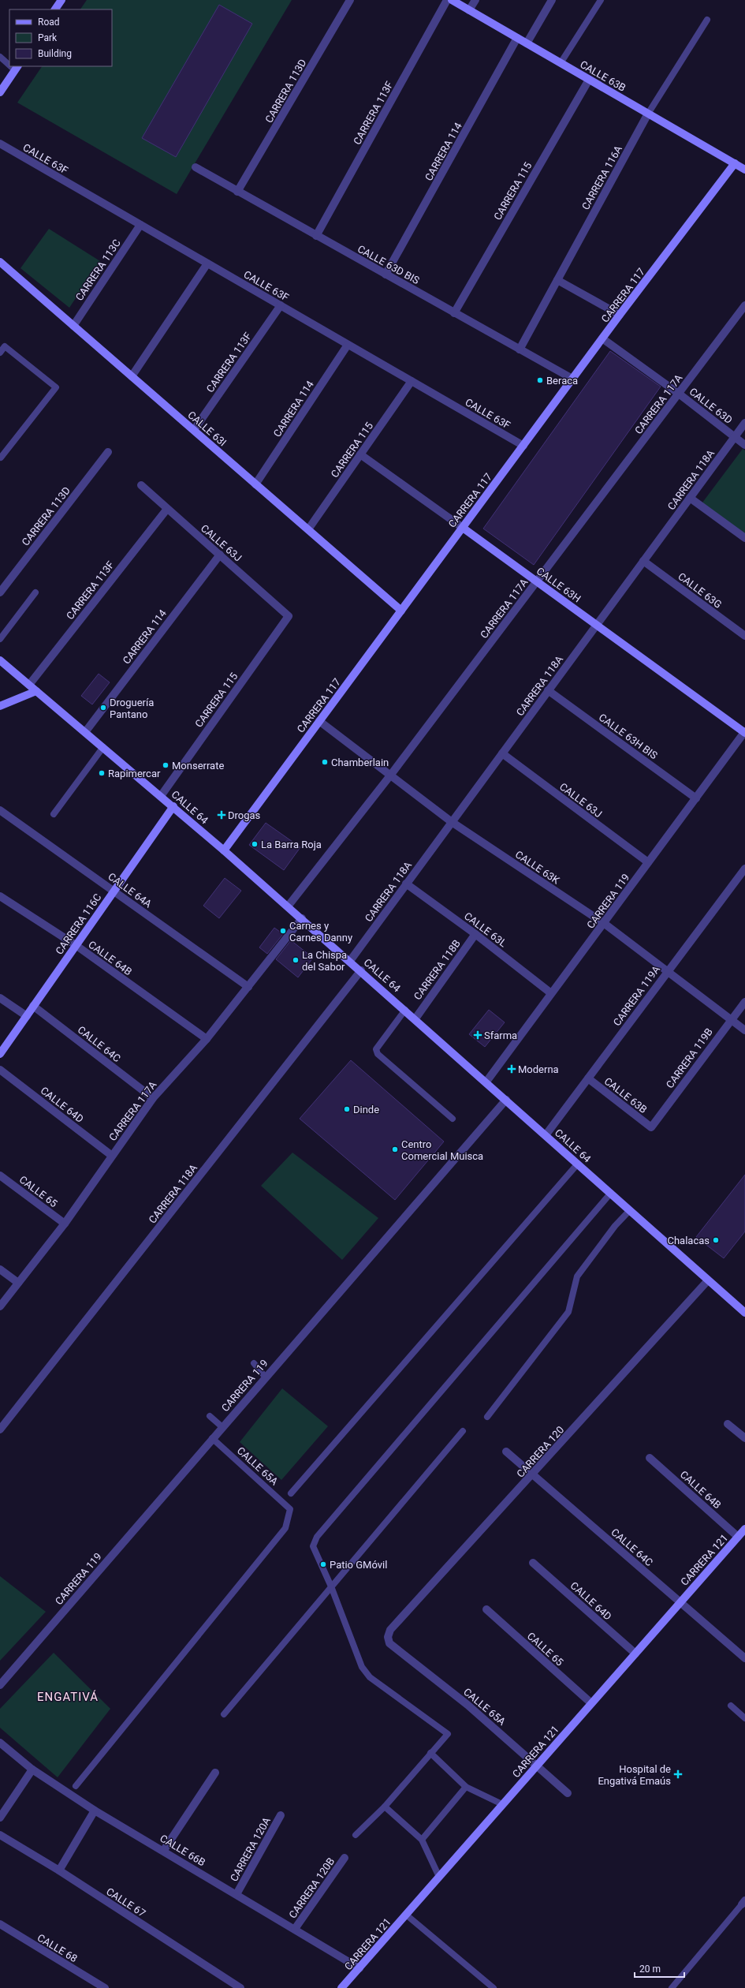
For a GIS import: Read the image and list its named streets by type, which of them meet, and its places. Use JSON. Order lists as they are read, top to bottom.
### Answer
{
  "streets": {
    "street": [
      "CALLE 63B",
      "CARRERA 113D",
      "CARRERA 113F",
      "CARRERA 114",
      "CALLE 63F",
      "CARRERA 116A",
      "CARRERA 115",
      "CALLE 63D BIS",
      "CARRERA 113C",
      "CARRERA 117",
      "CARRERA 117A",
      "CALLE 63D",
      "CALLE 63I",
      "CARRERA 118A",
      "CALLE 63J",
      "CALLE 63H",
      "CALLE 63G",
      "CALLE 63H BIS",
      "CALLE 64",
      "CALLE 63K",
      "CALLE 64A",
      "CARRERA 119",
      "CARRERA 116C",
      "CALLE 63L",
      "CALLE 64B",
      "CARRERA 118B",
      "CARRERA 119A",
      "CALLE 64C",
      "CARRERA 119B",
      "CALLE 64D",
      "CALLE 65",
      "CARRERA 120",
      "CALLE 65A",
      "CARRERA 121",
      "CARRERA 120A",
      "CALLE 66B",
      "CARRERA 120B",
      "CALLE 67",
      "CALLE 68"
    ]
  },
  "crossings": [
    ["CALLE 63B", "CARRERA 114"],
    ["CALLE 63B", "CARRERA 116A"],
    ["CALLE 63B", "CARRERA 115"],
    ["CALLE 63B", "CARRERA 117"],
    ["CALLE 63B", "CARRERA 119A"],
    ["CALLE 63B", "CARRERA 119B"],
    ["CARRERA 113D", "CALLE 63D BIS"],
    ["CARRERA 113F", "CALLE 63F"],
    ["CARRERA 113F", "CALLE 63D BIS"],
    ["CARRERA 113F", "CALLE 63I"],
    ["CARRERA 113F", "CALLE 63J"],
    ["CARRERA 113F", "CALLE 64"],
    ["CARRERA 114", "CALLE 63F"],
    ["CARRERA 114", "CALLE 63D BIS"],
    ["CARRERA 114", "CALLE 63I"],
    ["CARRERA 114", "CALLE 63J"],
    ["CARRERA 114", "CALLE 64"],
    ["CALLE 63F", "CARRERA 115"],
    ["CALLE 63F", "CARRERA 113C"],
    ["CALLE 63F", "CARRERA 117"],
    ["CARRERA 116A", "CALLE 63D BIS"],
    ["CARRERA 115", "CALLE 63D BIS"],
    ["CARRERA 115", "CALLE 63I"],
    ["CARRERA 115", "CALLE 63J"],
    ["CARRERA 115", "CALLE 63H"],
    ["CARRERA 115", "CALLE 64"],
    ["CALLE 63D BIS", "CARRERA 117"],
    ["CARRERA 113C", "CALLE 63I"],
    ["CARRERA 117", "CALLE 63D"],
    ["CARRERA 117", "CALLE 63I"],
    ["CARRERA 117", "CALLE 63H"],
    ["CARRERA 117", "CALLE 64"],
    ["CARRERA 117", "CALLE 63K"],
    ["CARRERA 117A", "CALLE 63D"],
    ["CARRERA 117A", "CALLE 63H"],
    ["CARRERA 117A", "CALLE 64"],
    ["CARRERA 117A", "CALLE 63K"],
    ["CARRERA 117A", "CALLE 64A"],
    ["CARRERA 117A", "CALLE 64B"],
    ["CARRERA 117A", "CALLE 64C"],
    ["CARRERA 117A", "CALLE 64D"],
    ["CARRERA 117A", "CALLE 65"],
    ["CALLE 63D", "CARRERA 118A"],
    ["CARRERA 118A", "CALLE 63J"],
    ["CARRERA 118A", "CALLE 63H"],
    ["CARRERA 118A", "CALLE 63G"],
    ["CARRERA 118A", "CALLE 63H BIS"],
    ["CARRERA 118A", "CALLE 64"],
    ["CARRERA 118A", "CALLE 63K"],
    ["CARRERA 118A", "CALLE 63L"],
    ["CALLE 63J", "CARRERA 119"],
    ["CALLE 63H", "CARRERA 119"],
    ["CALLE 63H BIS", "CARRERA 119"],
    ["CALLE 64", "CARRERA 119"],
    ["CALLE 64", "CARRERA 116C"],
    ["CALLE 64", "CARRERA 118B"],
    ["CALLE 64", "CARRERA 119A"],
    ["CALLE 64", "CARRERA 120"],
    ["CALLE 63K", "CARRERA 119"],
    ["CALLE 63K", "CARRERA 119A"],
    ["CALLE 63K", "CARRERA 119B"],
    ["CALLE 64A", "CARRERA 116C"],
    ["CARRERA 119", "CALLE 63L"],
    ["CARRERA 119", "CALLE 65A"],
    ["CARRERA 116C", "CALLE 64B"],
    ["CARRERA 116C", "CALLE 64C"],
    ["CALLE 63L", "CARRERA 118B"],
    ["CALLE 64B", "CARRERA 121"],
    ["CALLE 64C", "CARRERA 120"],
    ["CALLE 64C", "CARRERA 121"],
    ["CALLE 64D", "CARRERA 121"],
    ["CALLE 65", "CARRERA 121"],
    ["CARRERA 120", "CALLE 65A"],
    ["CALLE 65A", "CARRERA 121"],
    ["CARRERA 121", "CALLE 66B"],
    ["CARRERA 120A", "CALLE 66B"],
    ["CALLE 66B", "CARRERA 120B"]
  ],
  "districts": ["ENGATIVÁ"],
  "places": {
    "other": [
      "Beraca",
      "Droguería Pantano",
      "Chamberlain",
      "Monserrate",
      "Rapimercar",
      "La Barra Roja",
      "Carnes y Carnes Danny",
      "La Chispa del Sabor",
      "Dinde",
      "Centro Comercial Muisca",
      "Chalacas",
      "Patio GMóvil"
    ],
    "health": [
      "Drogas",
      "Sfarma",
      "Moderna",
      "Hospital de Engativá Emaús"
    ]
  },
  "legend": ["Road", "Park", "Building"],
  "scale_bar": "20 m"
}
